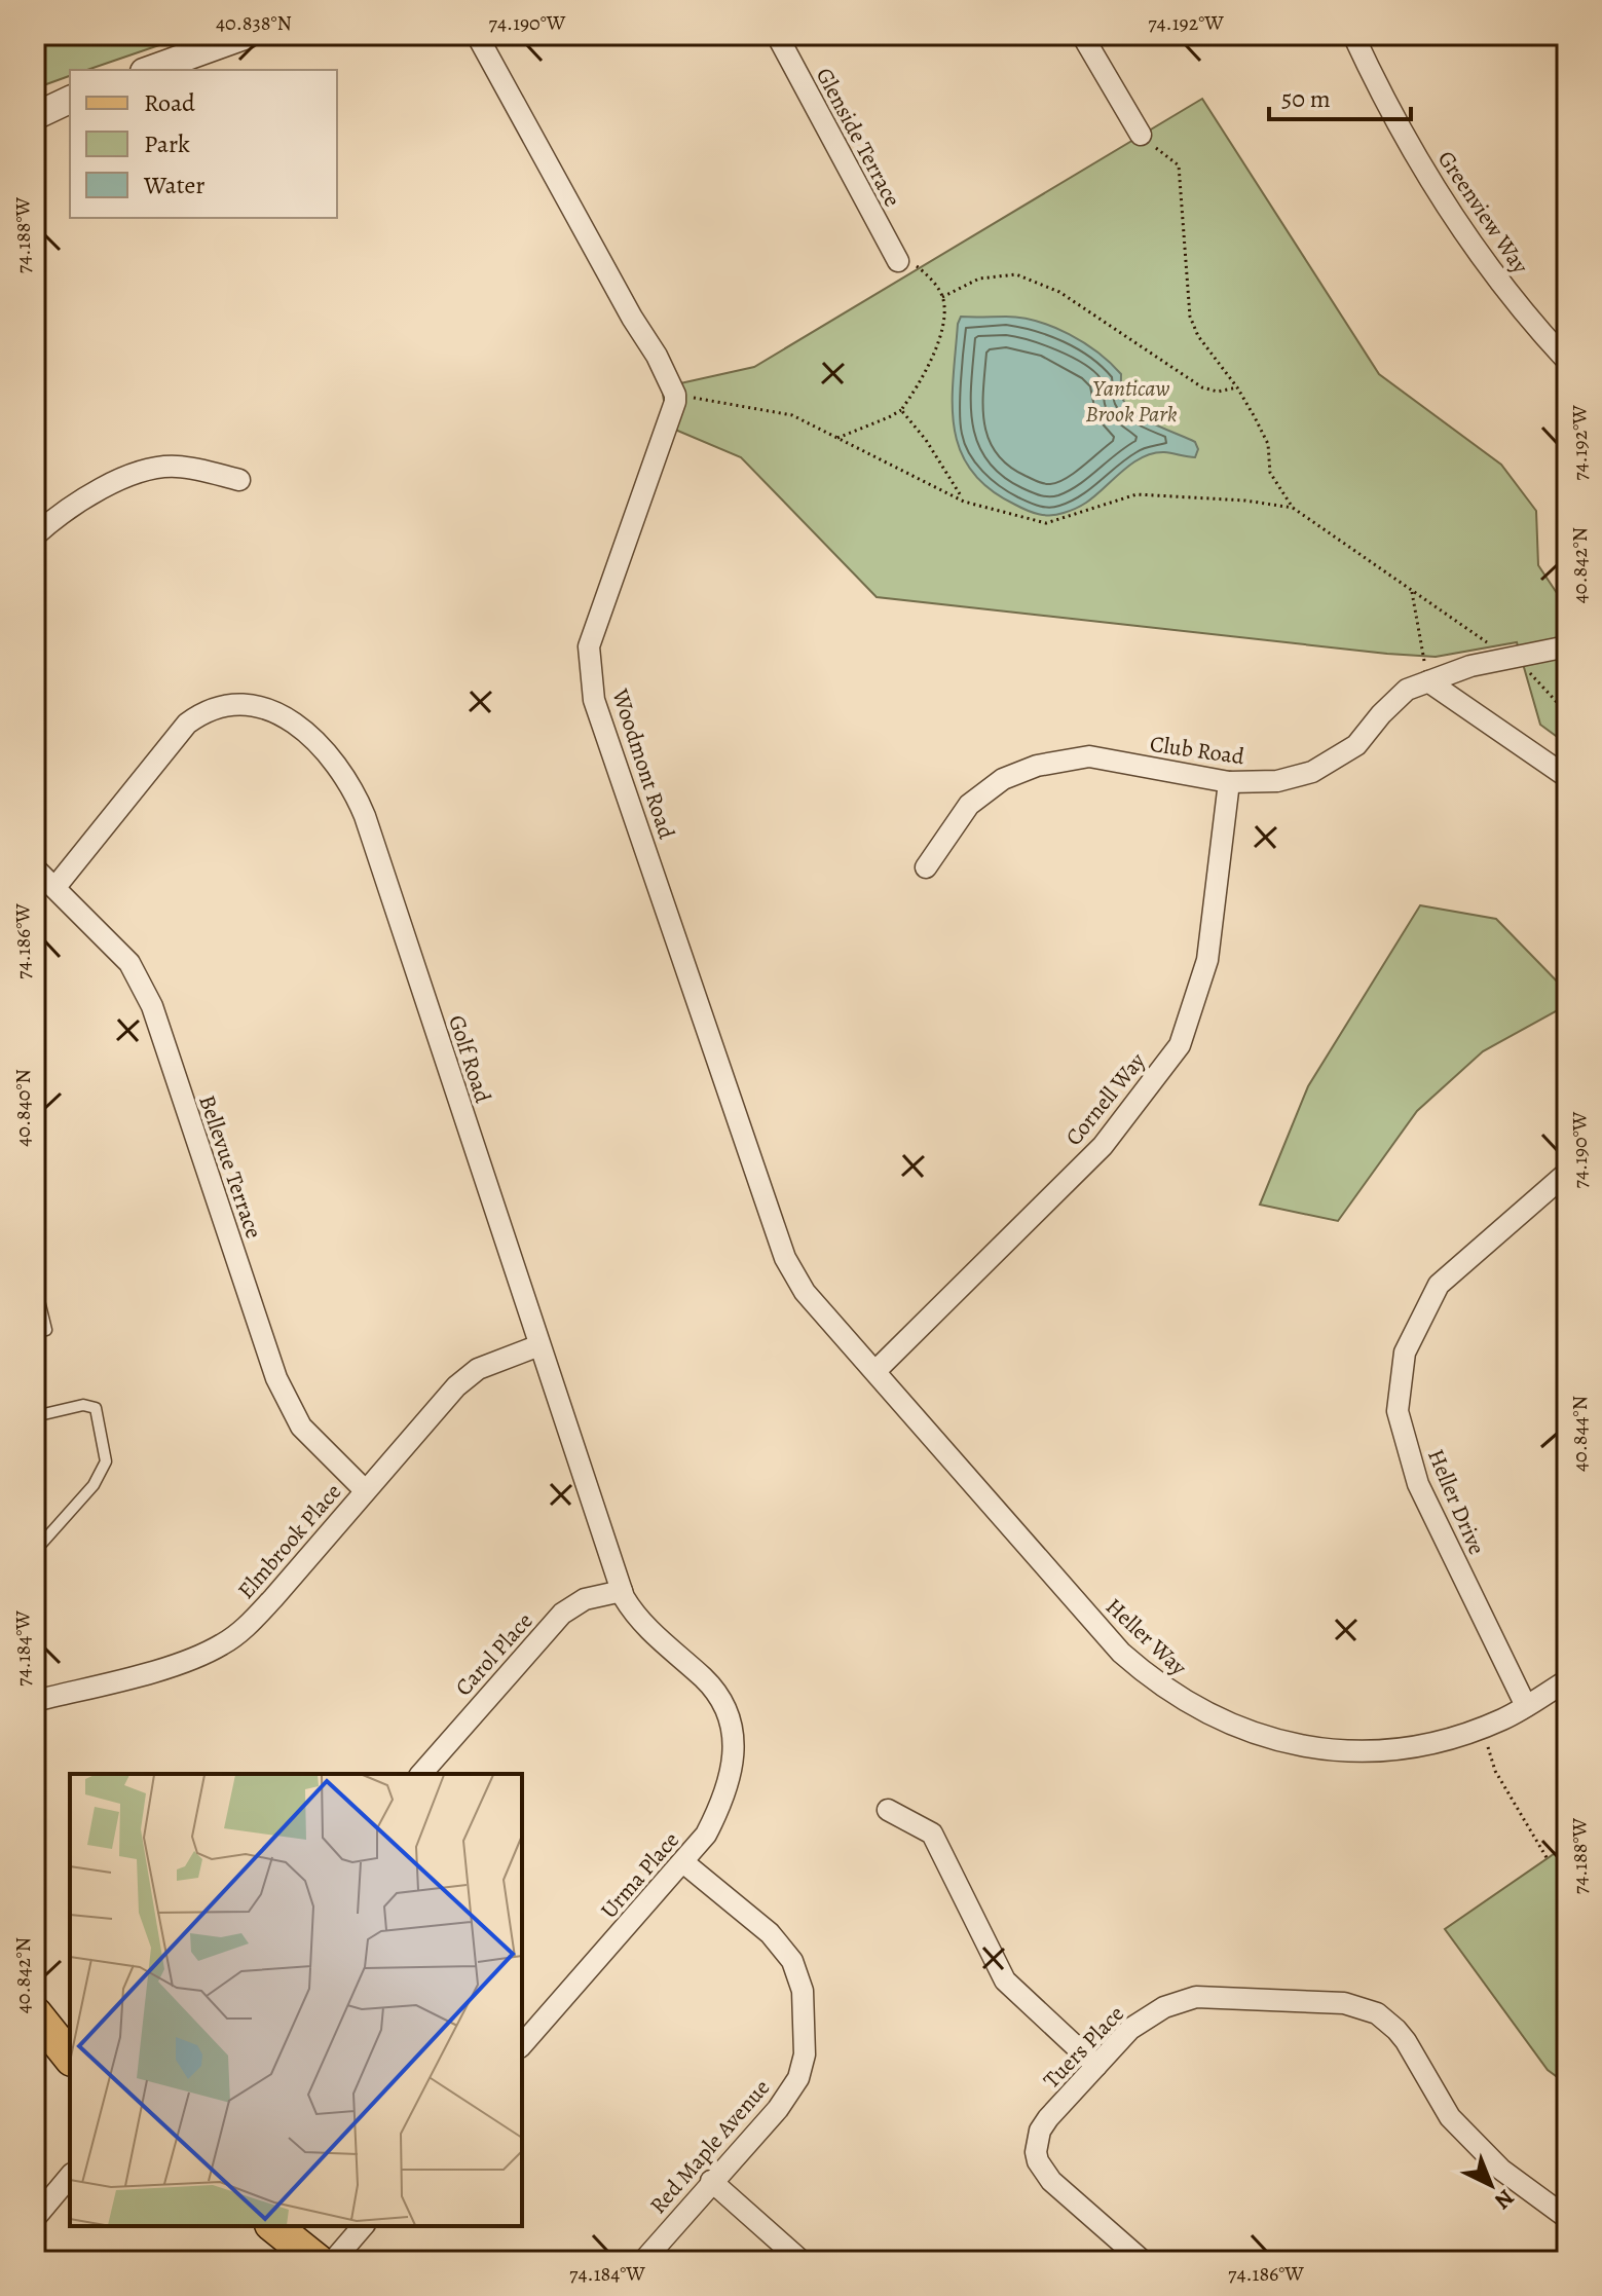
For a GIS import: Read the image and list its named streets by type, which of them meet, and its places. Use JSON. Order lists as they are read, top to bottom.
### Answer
{
  "streets": {
    "street": [
      "Glenside Terrace",
      "Greenview Way",
      "Club Road",
      "Woodmont Road",
      "Golf Road",
      "Cornell Way",
      "Bellevue Terrace",
      "Heller Drive",
      "Elmbrook Place",
      "Heller Way",
      "Carol Place",
      "Urma Place",
      "Tuers Place",
      "Red Maple Avenue"
    ]
  },
  "crossings": [
    ["Club Road", "Cornell Way"],
    ["Woodmont Road", "Cornell Way"],
    ["Woodmont Road", "Heller Way"],
    ["Golf Road", "Bellevue Terrace"],
    ["Golf Road", "Elmbrook Place"],
    ["Golf Road", "Carol Place"],
    ["Golf Road", "Urma Place"],
    ["Cornell Way", "Heller Way"],
    ["Bellevue Terrace", "Elmbrook Place"],
    ["Heller Drive", "Heller Way"],
    ["Urma Place", "Red Maple Avenue"]
  ],
  "parks": ["Yanticaw Brook Park"],
  "legend": ["Road", "Park", "Water"],
  "scale_bar": "50 m",
  "north": "bottom right",
  "coordinates": [
    "40.838°N",
    "74.190°W",
    "74.192°W",
    "74.188°W",
    "40.842°N",
    "74.186°W",
    "40.840°N",
    "40.844°N",
    "74.184°W"
  ]
}
